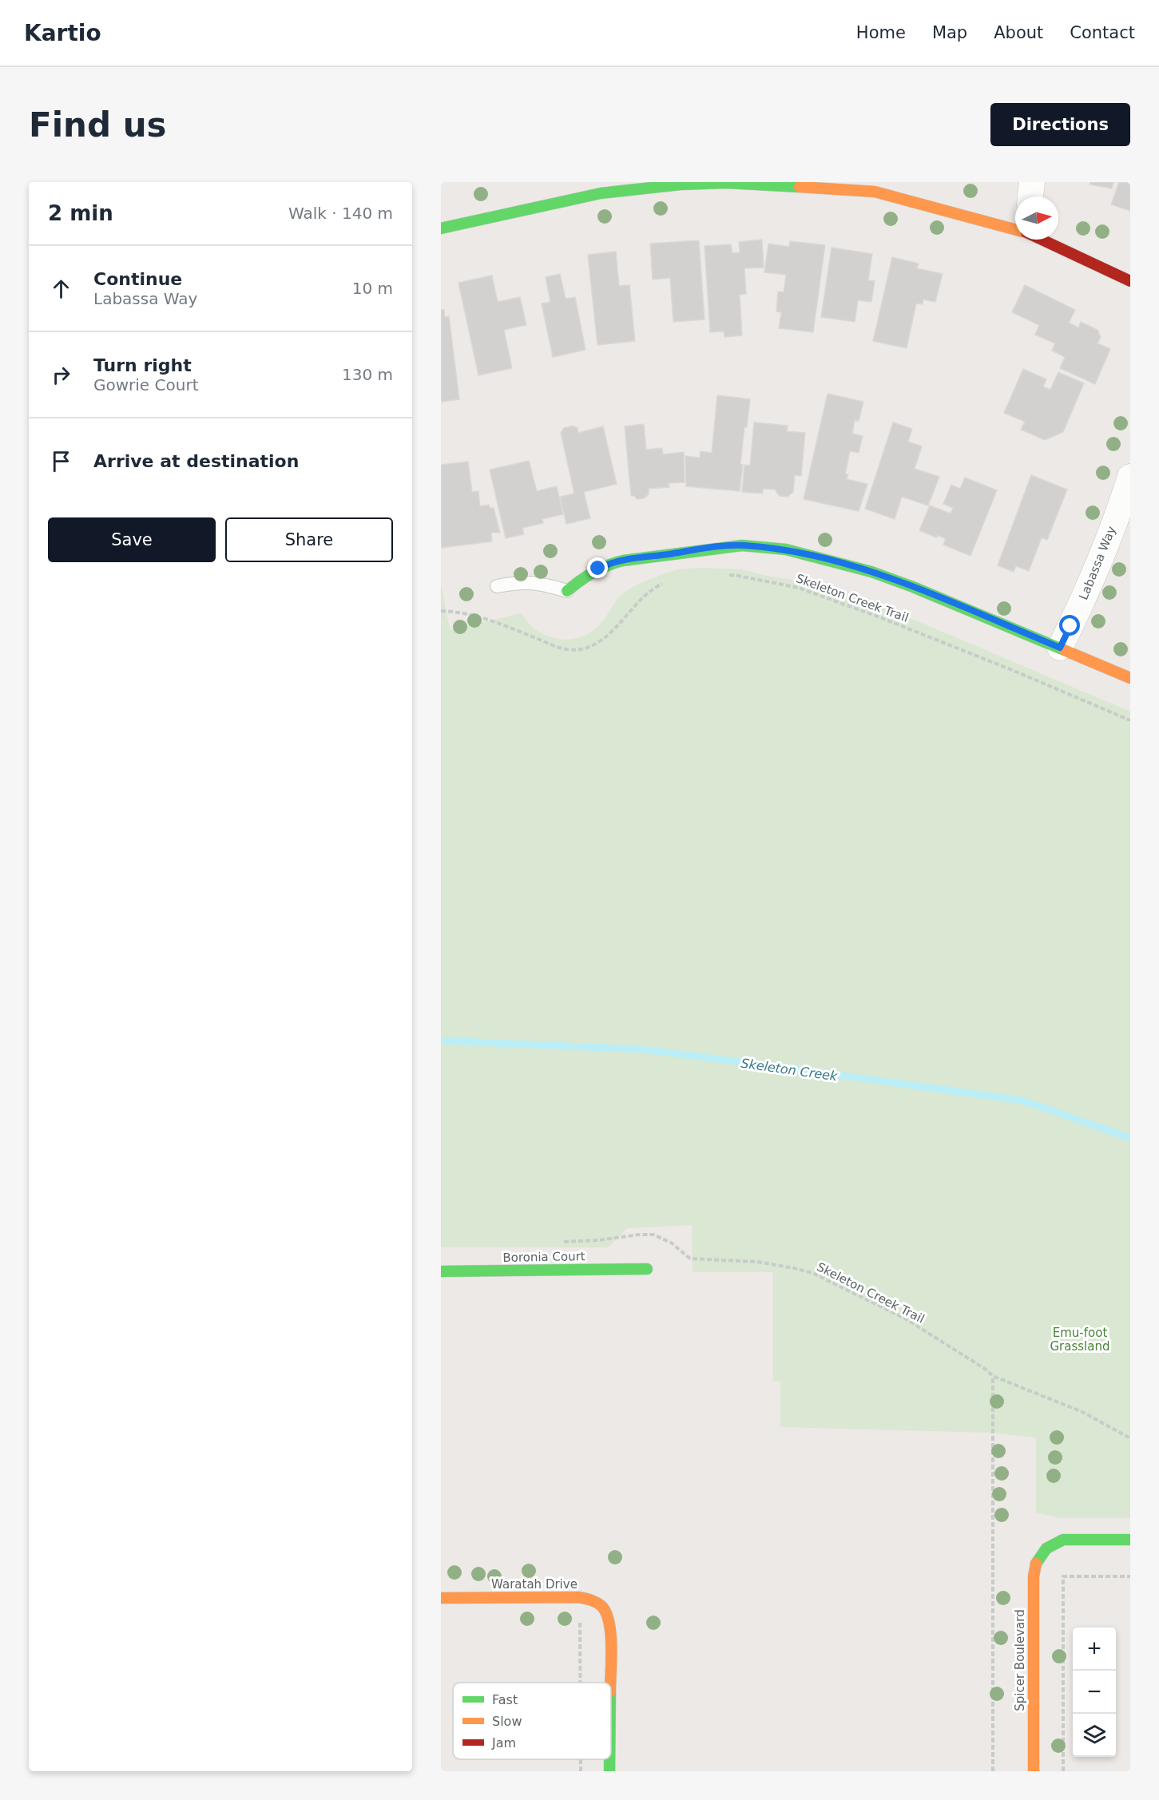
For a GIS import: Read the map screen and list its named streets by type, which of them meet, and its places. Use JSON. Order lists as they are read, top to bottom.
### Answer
{
  "streets": {
    "street": [
      "Labassa Way",
      "Boronia Court",
      "Waratah Drive",
      "Spicer Boulevard"
    ],
    "path": ["Skeleton Creek Trail"]
  },
  "water": ["Skeleton Creek"],
  "parks": ["Emu-foot Grassland"],
  "legend": ["Fast", "Slow", "Jam"],
  "north": "right",
  "page": {
    "header": "Kartio",
    "nav": [
      "Home",
      "Map",
      "About",
      "Contact"
    ],
    "buttons": [
      "Directions",
      ["Save", "Share"]
    ],
    "title": "Find us",
    "heading": ["2 min", "Walk · 140 m"],
    "list": [
      ["Continue", "Labassa Way", "10 m"],
      ["Turn right", "Gowrie Court", "130 m"],
      "Arrive at destination"
    ],
    "map_buttons": ["+", "−"]
  }
}
